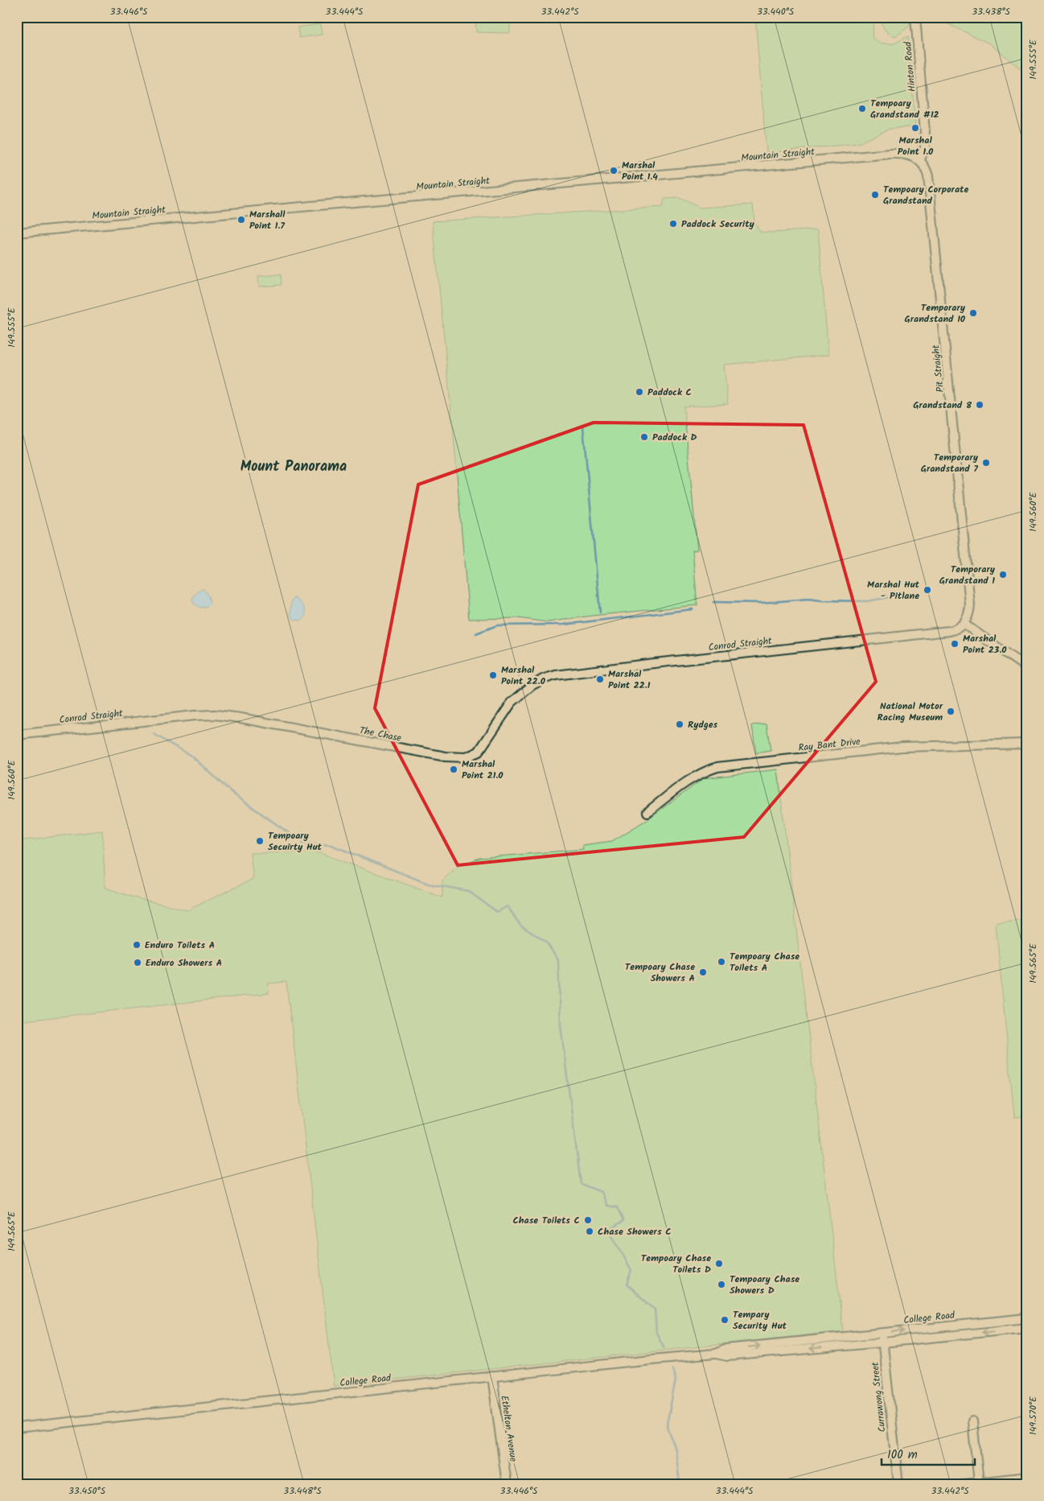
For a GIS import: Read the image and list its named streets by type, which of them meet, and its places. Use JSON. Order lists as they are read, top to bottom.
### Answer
{
  "streets": {
    "street": [
      "Hinton Road",
      "Mountain Straight",
      "Pit Straight",
      "Conrod Straight",
      "The Chase",
      "Ray Bant Drive",
      "College Road",
      "Currawong Street",
      "Ethelton Avenue"
    ]
  },
  "crossings": [
    ["Hinton Road", "Mountain Straight"],
    ["Hinton Road", "Pit Straight"],
    ["Mountain Straight", "Pit Straight"],
    ["Pit Straight", "Conrod Straight"],
    ["Conrod Straight", "The Chase"],
    ["College Road", "Currawong Street"],
    ["College Road", "Ethelton Avenue"]
  ],
  "districts": ["Mount Panorama"],
  "places": [
    "Tempoary Grandstand #12",
    "Marshal Point 1.0",
    "Marshal Point 1.4",
    "Tempoary Corporate Grandstand",
    "Marshall Point 1.7",
    "Paddock Security",
    "Temporary Grandstand 10",
    "Paddock C",
    "Grandstand 8",
    "Paddock D",
    "Temporary Grandstand 7",
    "Temporary Grandstand 1",
    "Marshal Hut - Pitlane",
    "Marshal Point 23.0",
    "Marshal Point 22.0",
    "Marshal Point 22.1",
    "National Motor Racing Museum",
    "Rydges",
    "Marshal Point 21.0",
    "Tempoary Secuirty Hut",
    "Enduro Toilets A",
    "Tempoary Chase Toilets A",
    "Enduro Showers A",
    "Tempoary Chase Showers A",
    "Chase Toilets C",
    "Chase Showers C",
    "Tempoary Chase Toilets D",
    "Tempoary Chase Showers D",
    "Tempary Security Hut"
  ],
  "scale_bar": "100 m",
  "coordinates": [
    "33.446°S",
    "33.444°S",
    "33.442°S",
    "33.440°S",
    "33.438°S",
    "149.555°E",
    "149.560°E",
    "149.565°E",
    "149.570°E",
    "33.450°S",
    "33.448°S"
  ]
}
